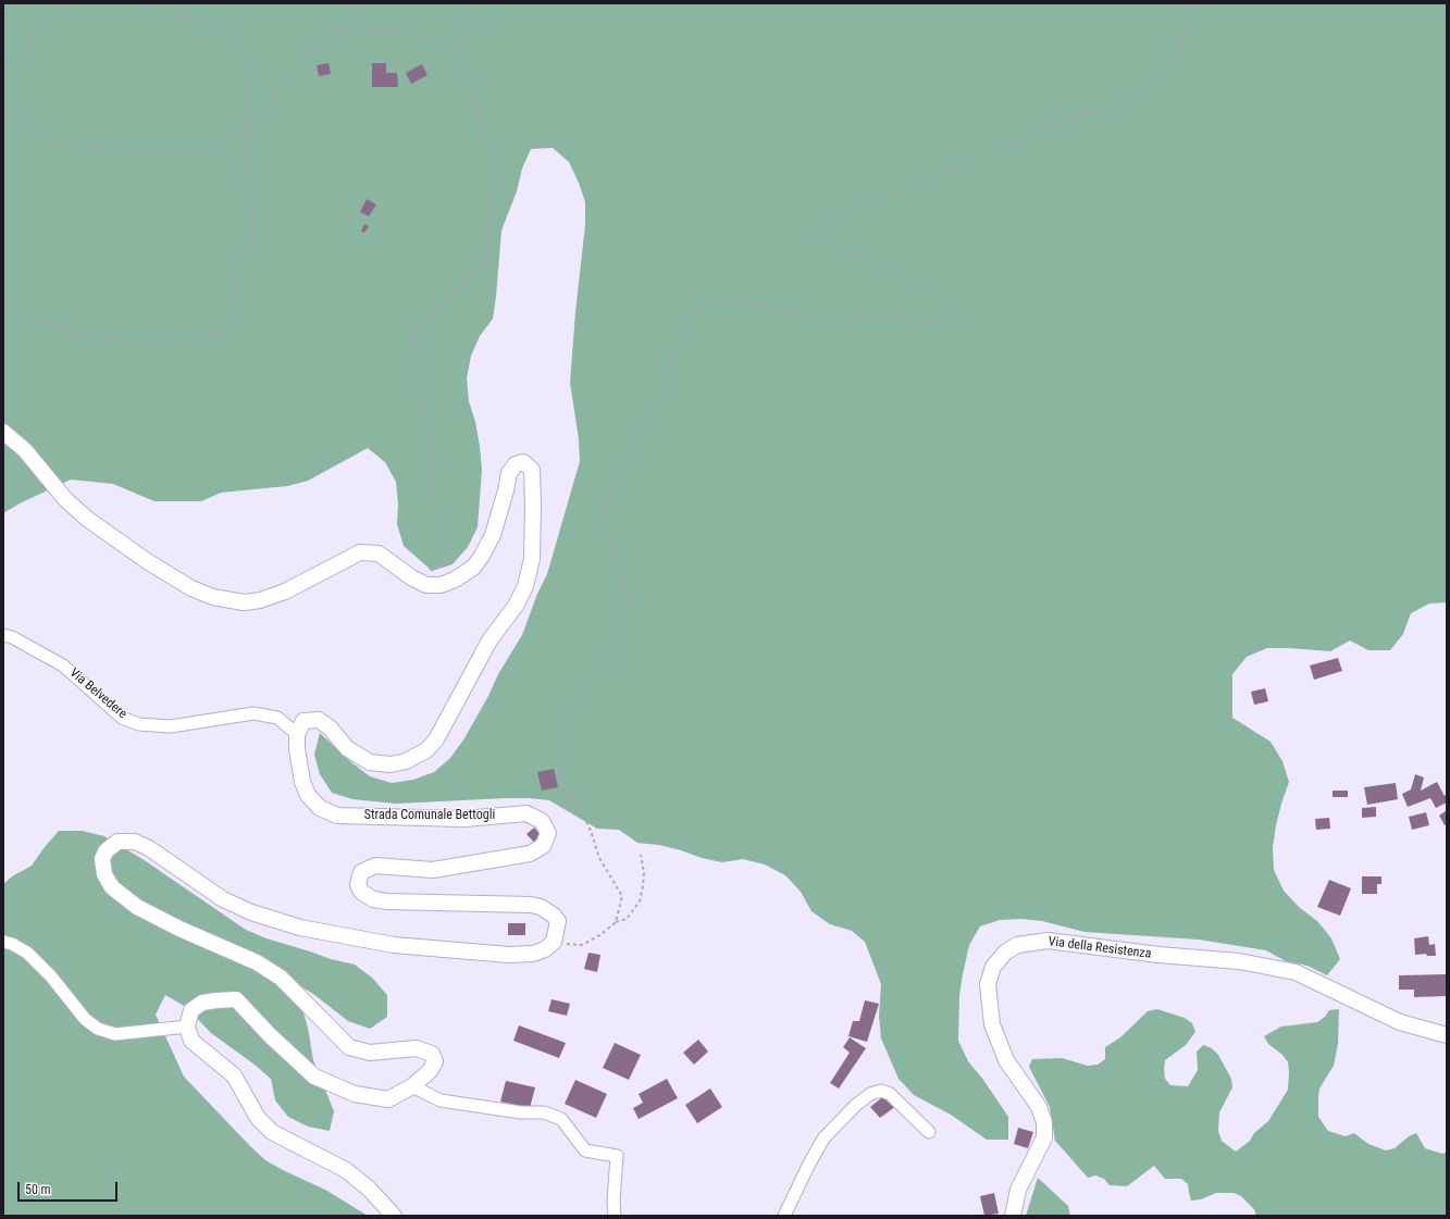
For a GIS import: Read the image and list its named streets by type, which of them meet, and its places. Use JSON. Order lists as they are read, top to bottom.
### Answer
{
  "streets": {
    "street": ["Via Belvedere", "Strada Comunale Bettogli", "Via della Resistenza"]
  },
  "crossings": [
    ["Via Belvedere", "Strada Comunale Bettogli"]
  ],
  "scale_bar": "50 m"
}
